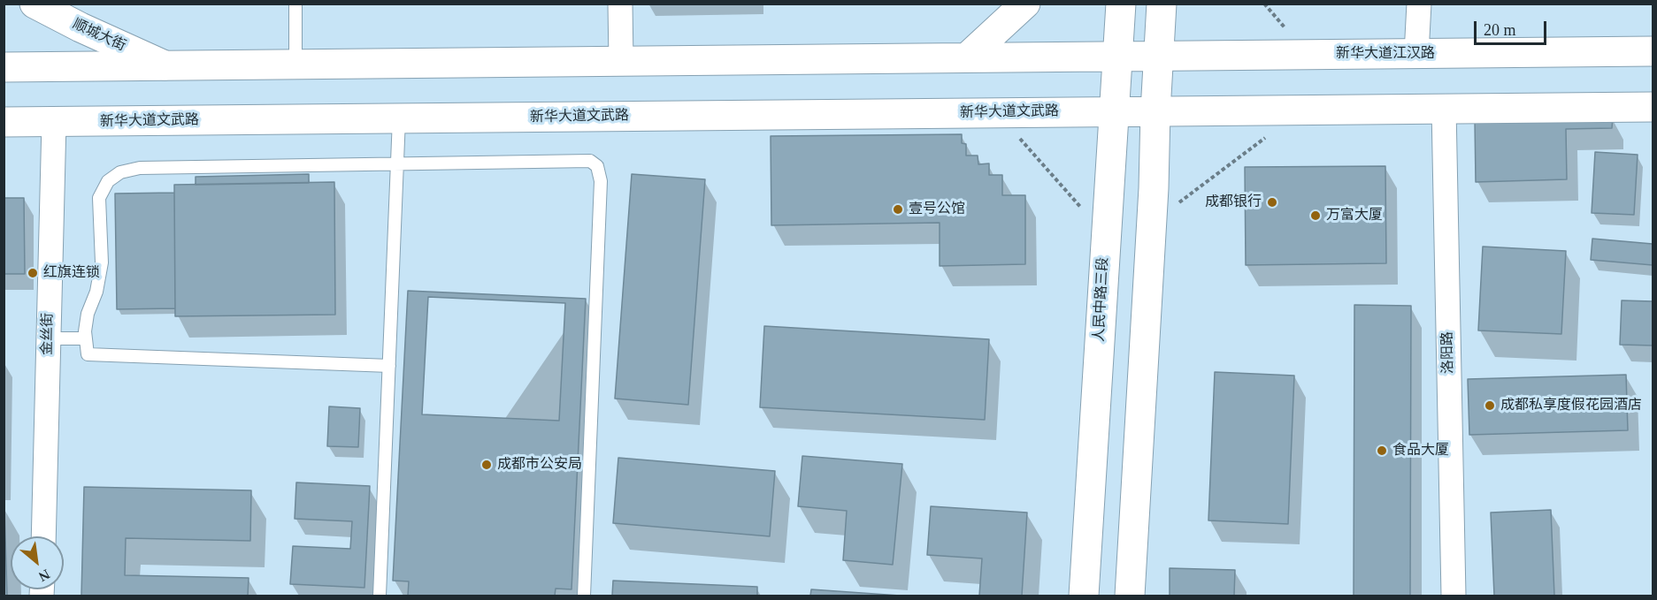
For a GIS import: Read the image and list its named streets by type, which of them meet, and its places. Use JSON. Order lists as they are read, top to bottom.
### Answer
{
  "streets": {
    "main road": [
      "顺城大街",
      "新华大道江汉路",
      "新华大道文武路",
      "人民中路三段"
    ],
    "street": ["金丝街", "洛阳路"]
  },
  "crossings": [
    ["新华大道江汉路", "人民中路三段"],
    ["新华大道文武路", "人民中路三段"],
    ["新华大道文武路", "金丝街"]
  ],
  "places": [
    "成都银行",
    "壹号公馆",
    "万富大厦",
    "红旗连锁",
    "成都私享度假花园酒店",
    "食品大厦",
    "成都市公安局"
  ],
  "scale_bar": "20 m",
  "north": "bottom right"
}
